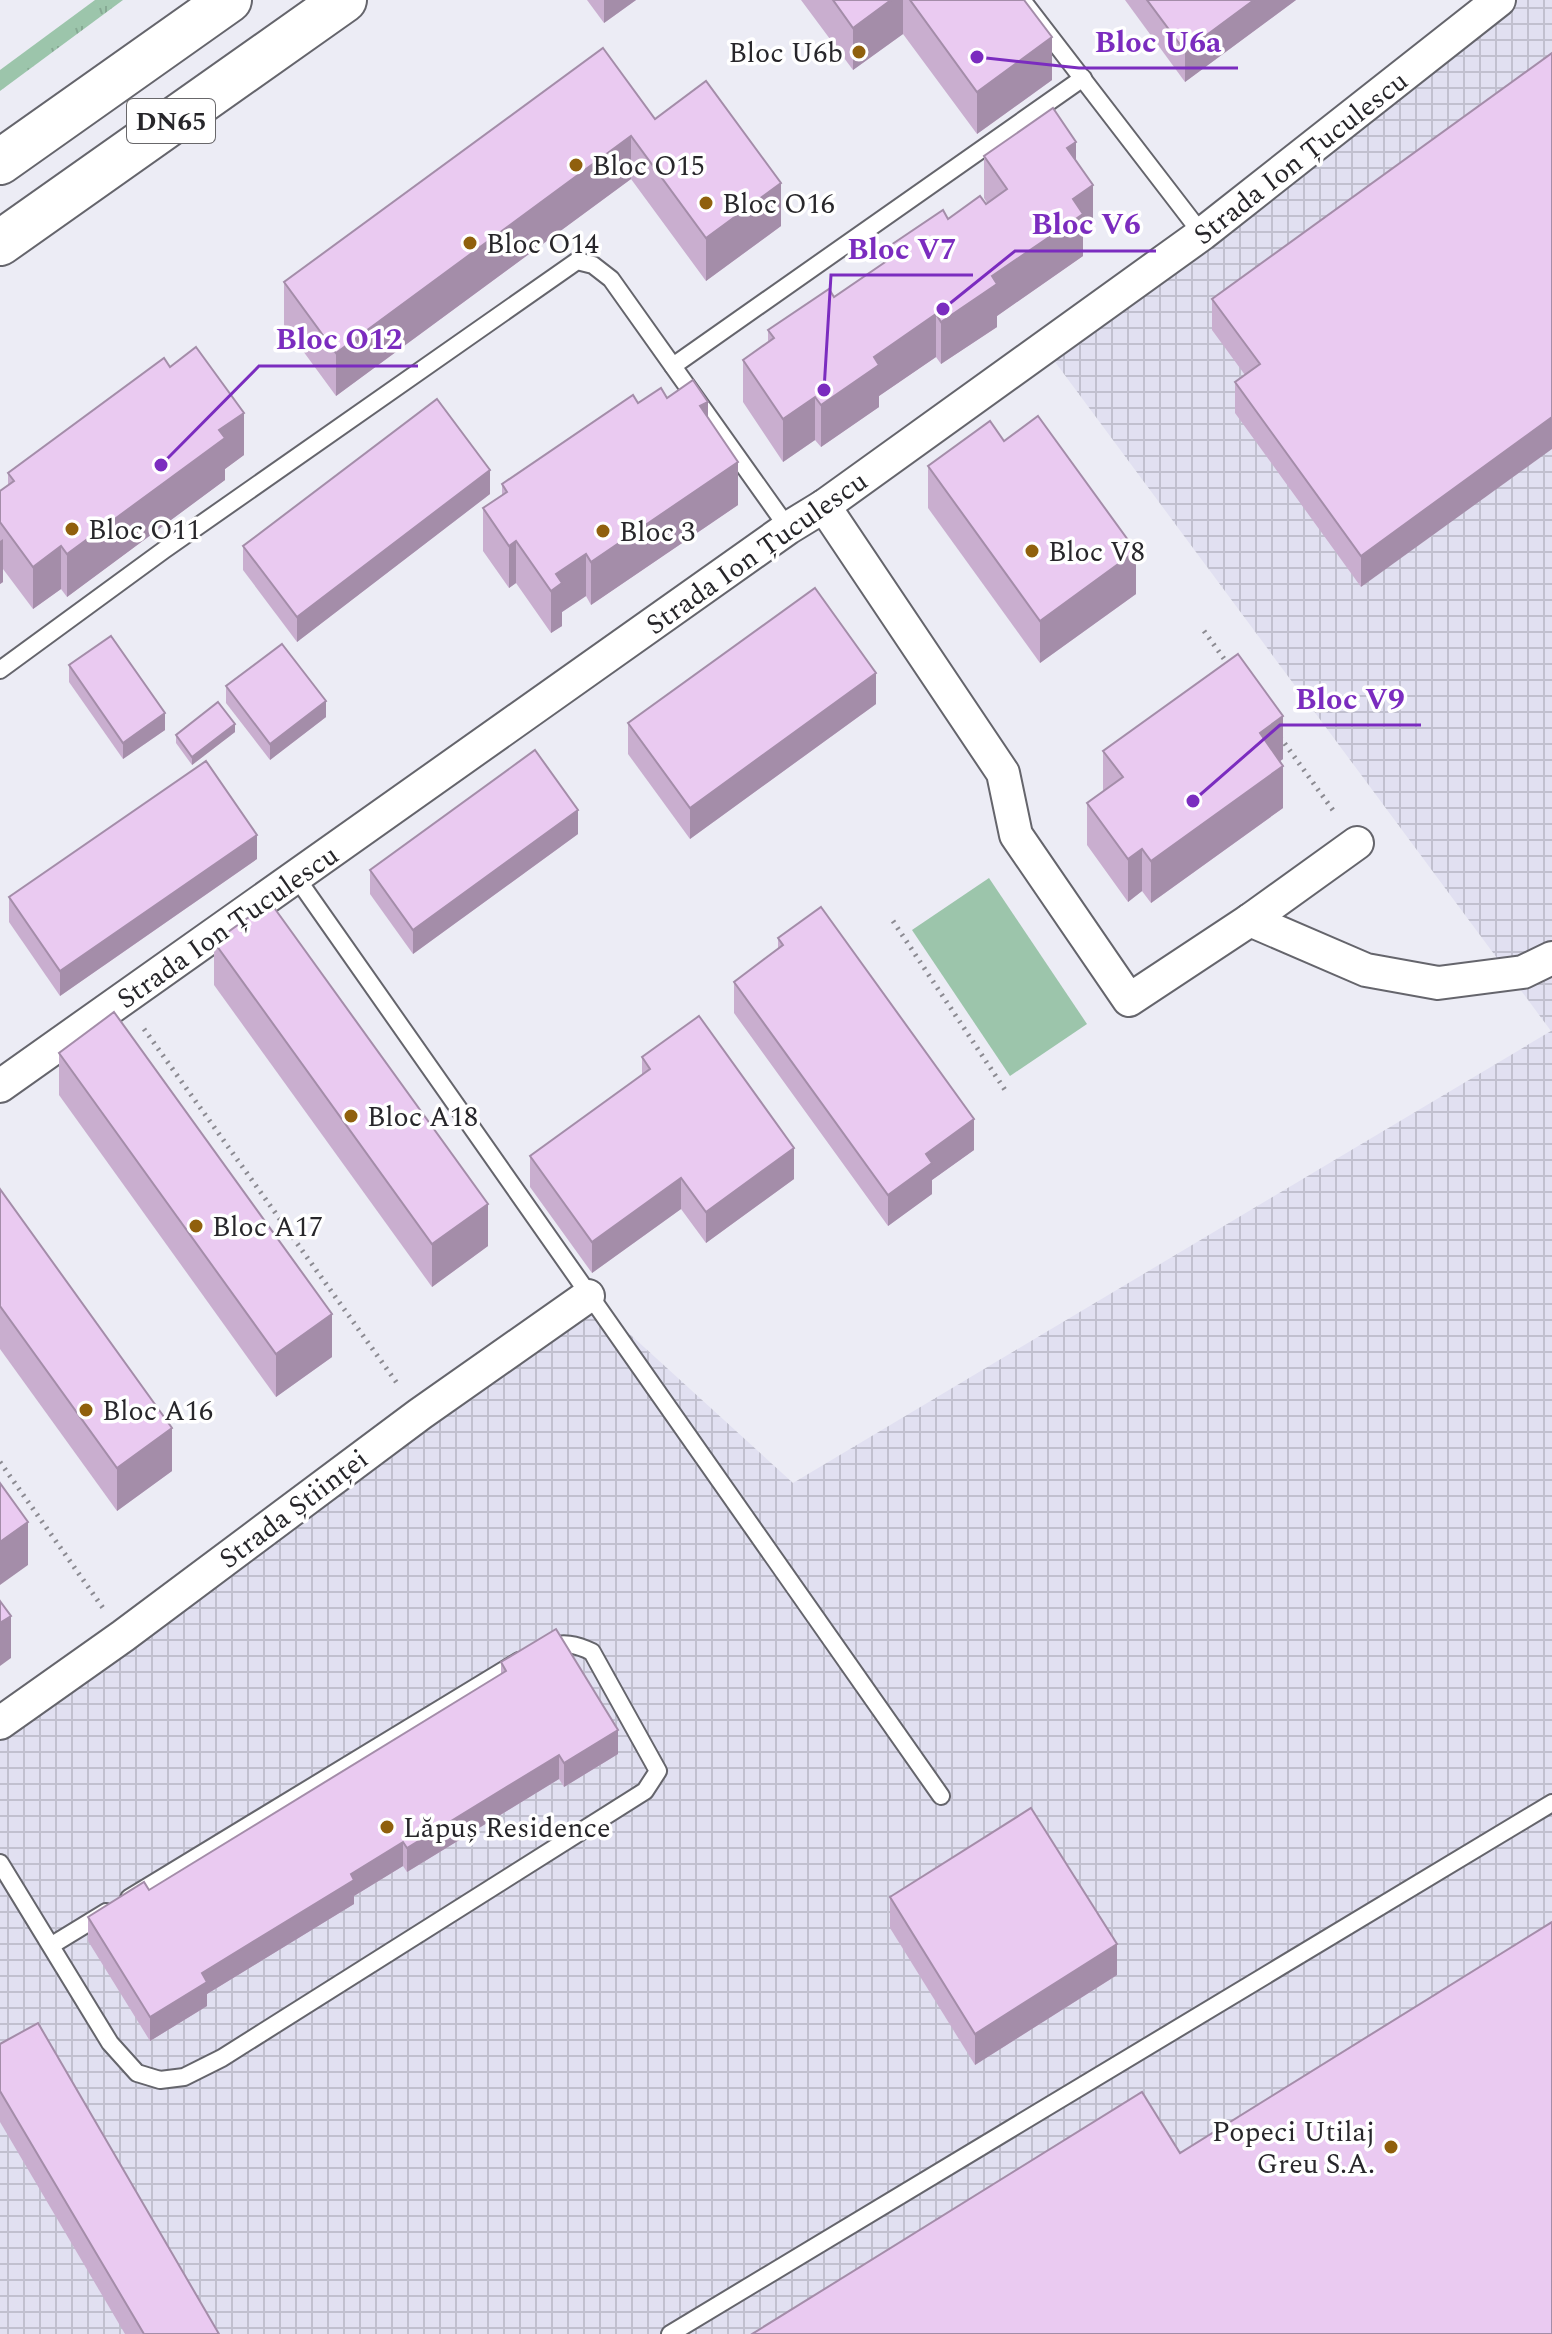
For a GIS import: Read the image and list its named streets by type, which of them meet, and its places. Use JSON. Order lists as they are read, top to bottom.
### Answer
{
  "streets": {
    "main road": ["DN65"],
    "street": ["Strada Ion Țuculescu", "Strada Științei"]
  },
  "places": [
    "Bloc U6b",
    "Bloc U6a",
    "Bloc O15",
    "Bloc O16",
    "Bloc O14",
    "Bloc V6",
    "Bloc V7",
    "Bloc O12",
    "Bloc O11",
    "Bloc 3",
    "Bloc V8",
    "Bloc V9",
    "Bloc A18",
    "Bloc A17",
    "Bloc A16",
    "Lăpuș Residence",
    "Popeci Utilaj Greu S.A."
  ]
}
